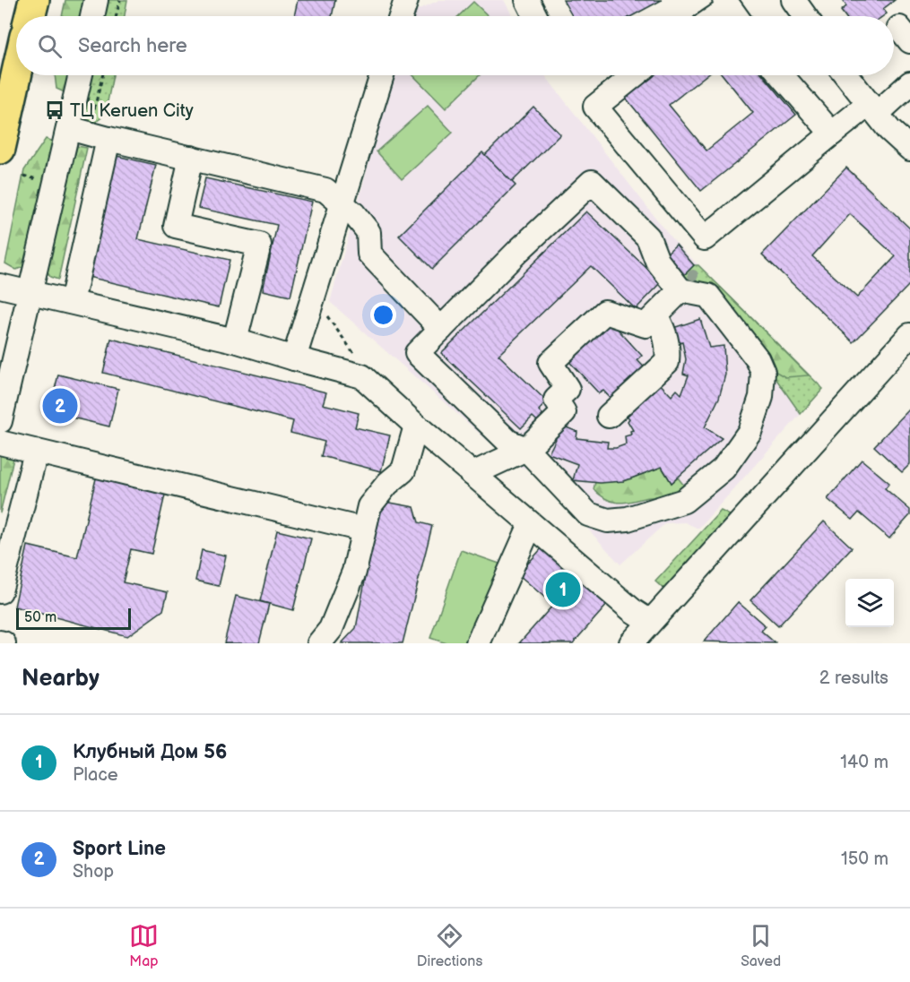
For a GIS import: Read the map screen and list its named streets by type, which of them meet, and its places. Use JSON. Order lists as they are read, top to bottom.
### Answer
{
  "places": {
    "bus stop": ["ТЦ Keruen City"]
  },
  "scale_bar": "50 m",
  "page": {
    "search": "Search here",
    "pins": ["2", "1"],
    "scale": "50 m",
    "heading": ["Nearby", "2 results"],
    "list": [
      {
        "mark": "1",
        "name": "Клубный Дом 56",
        "note": "Place",
        "value": "140 m"
      },
      {
        "mark": "2",
        "name": "Sport Line",
        "note": "Shop",
        "value": "150 m"
      }
    ],
    "nav": ["Map", "Directions", "Saved"]
  }
}
